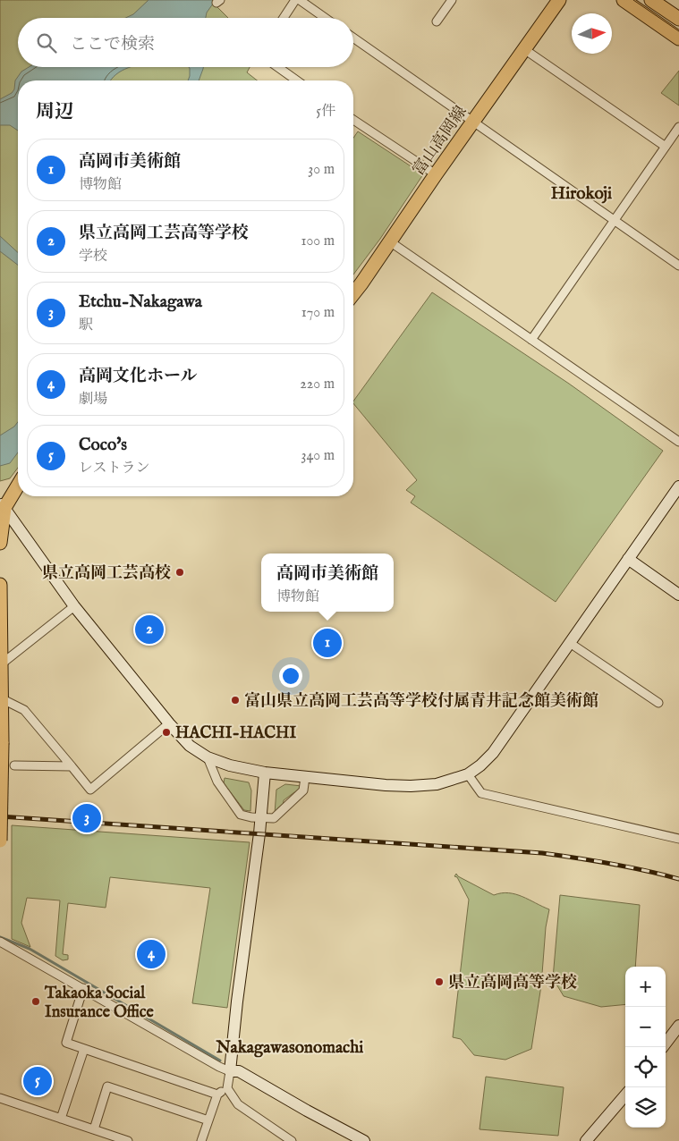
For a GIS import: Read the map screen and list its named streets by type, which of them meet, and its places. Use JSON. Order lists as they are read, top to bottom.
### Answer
{
  "streets": {
    "main road": ["富山高岡線"]
  },
  "districts": ["Hirokoji", "Nakagawasonomachi"],
  "places": [
    "県立高岡工芸高校",
    "富山県立高岡工芸高等学校付属青井記念館美術館",
    "HACHI-HACHI",
    "県立高岡高等学校",
    "Takaoka Social Insurance Office"
  ],
  "north": "right",
  "page": {
    "search": "ここで検索",
    "heading": ["周辺", "5件"],
    "list": [
      {
        "mark": "1",
        "name": "高岡市美術館",
        "note": "博物館",
        "value": "30 m"
      },
      {
        "mark": "2",
        "name": "県立高岡工芸高等学校",
        "note": "学校",
        "value": "100 m"
      },
      {
        "mark": "3",
        "name": "Etchu-Nakagawa",
        "note": "駅",
        "value": "170 m"
      },
      {
        "mark": "4",
        "name": "高岡文化ホール",
        "note": "劇場",
        "value": "220 m"
      },
      {
        "mark": "5",
        "name": "Coco's",
        "note": "レストラン",
        "value": "340 m"
      }
    ],
    "popup": ["高岡市美術館", "博物館"],
    "pins": [
      "2",
      "1",
      "3",
      "4",
      "5"
    ],
    "map_buttons": ["+", "−"]
  }
}
